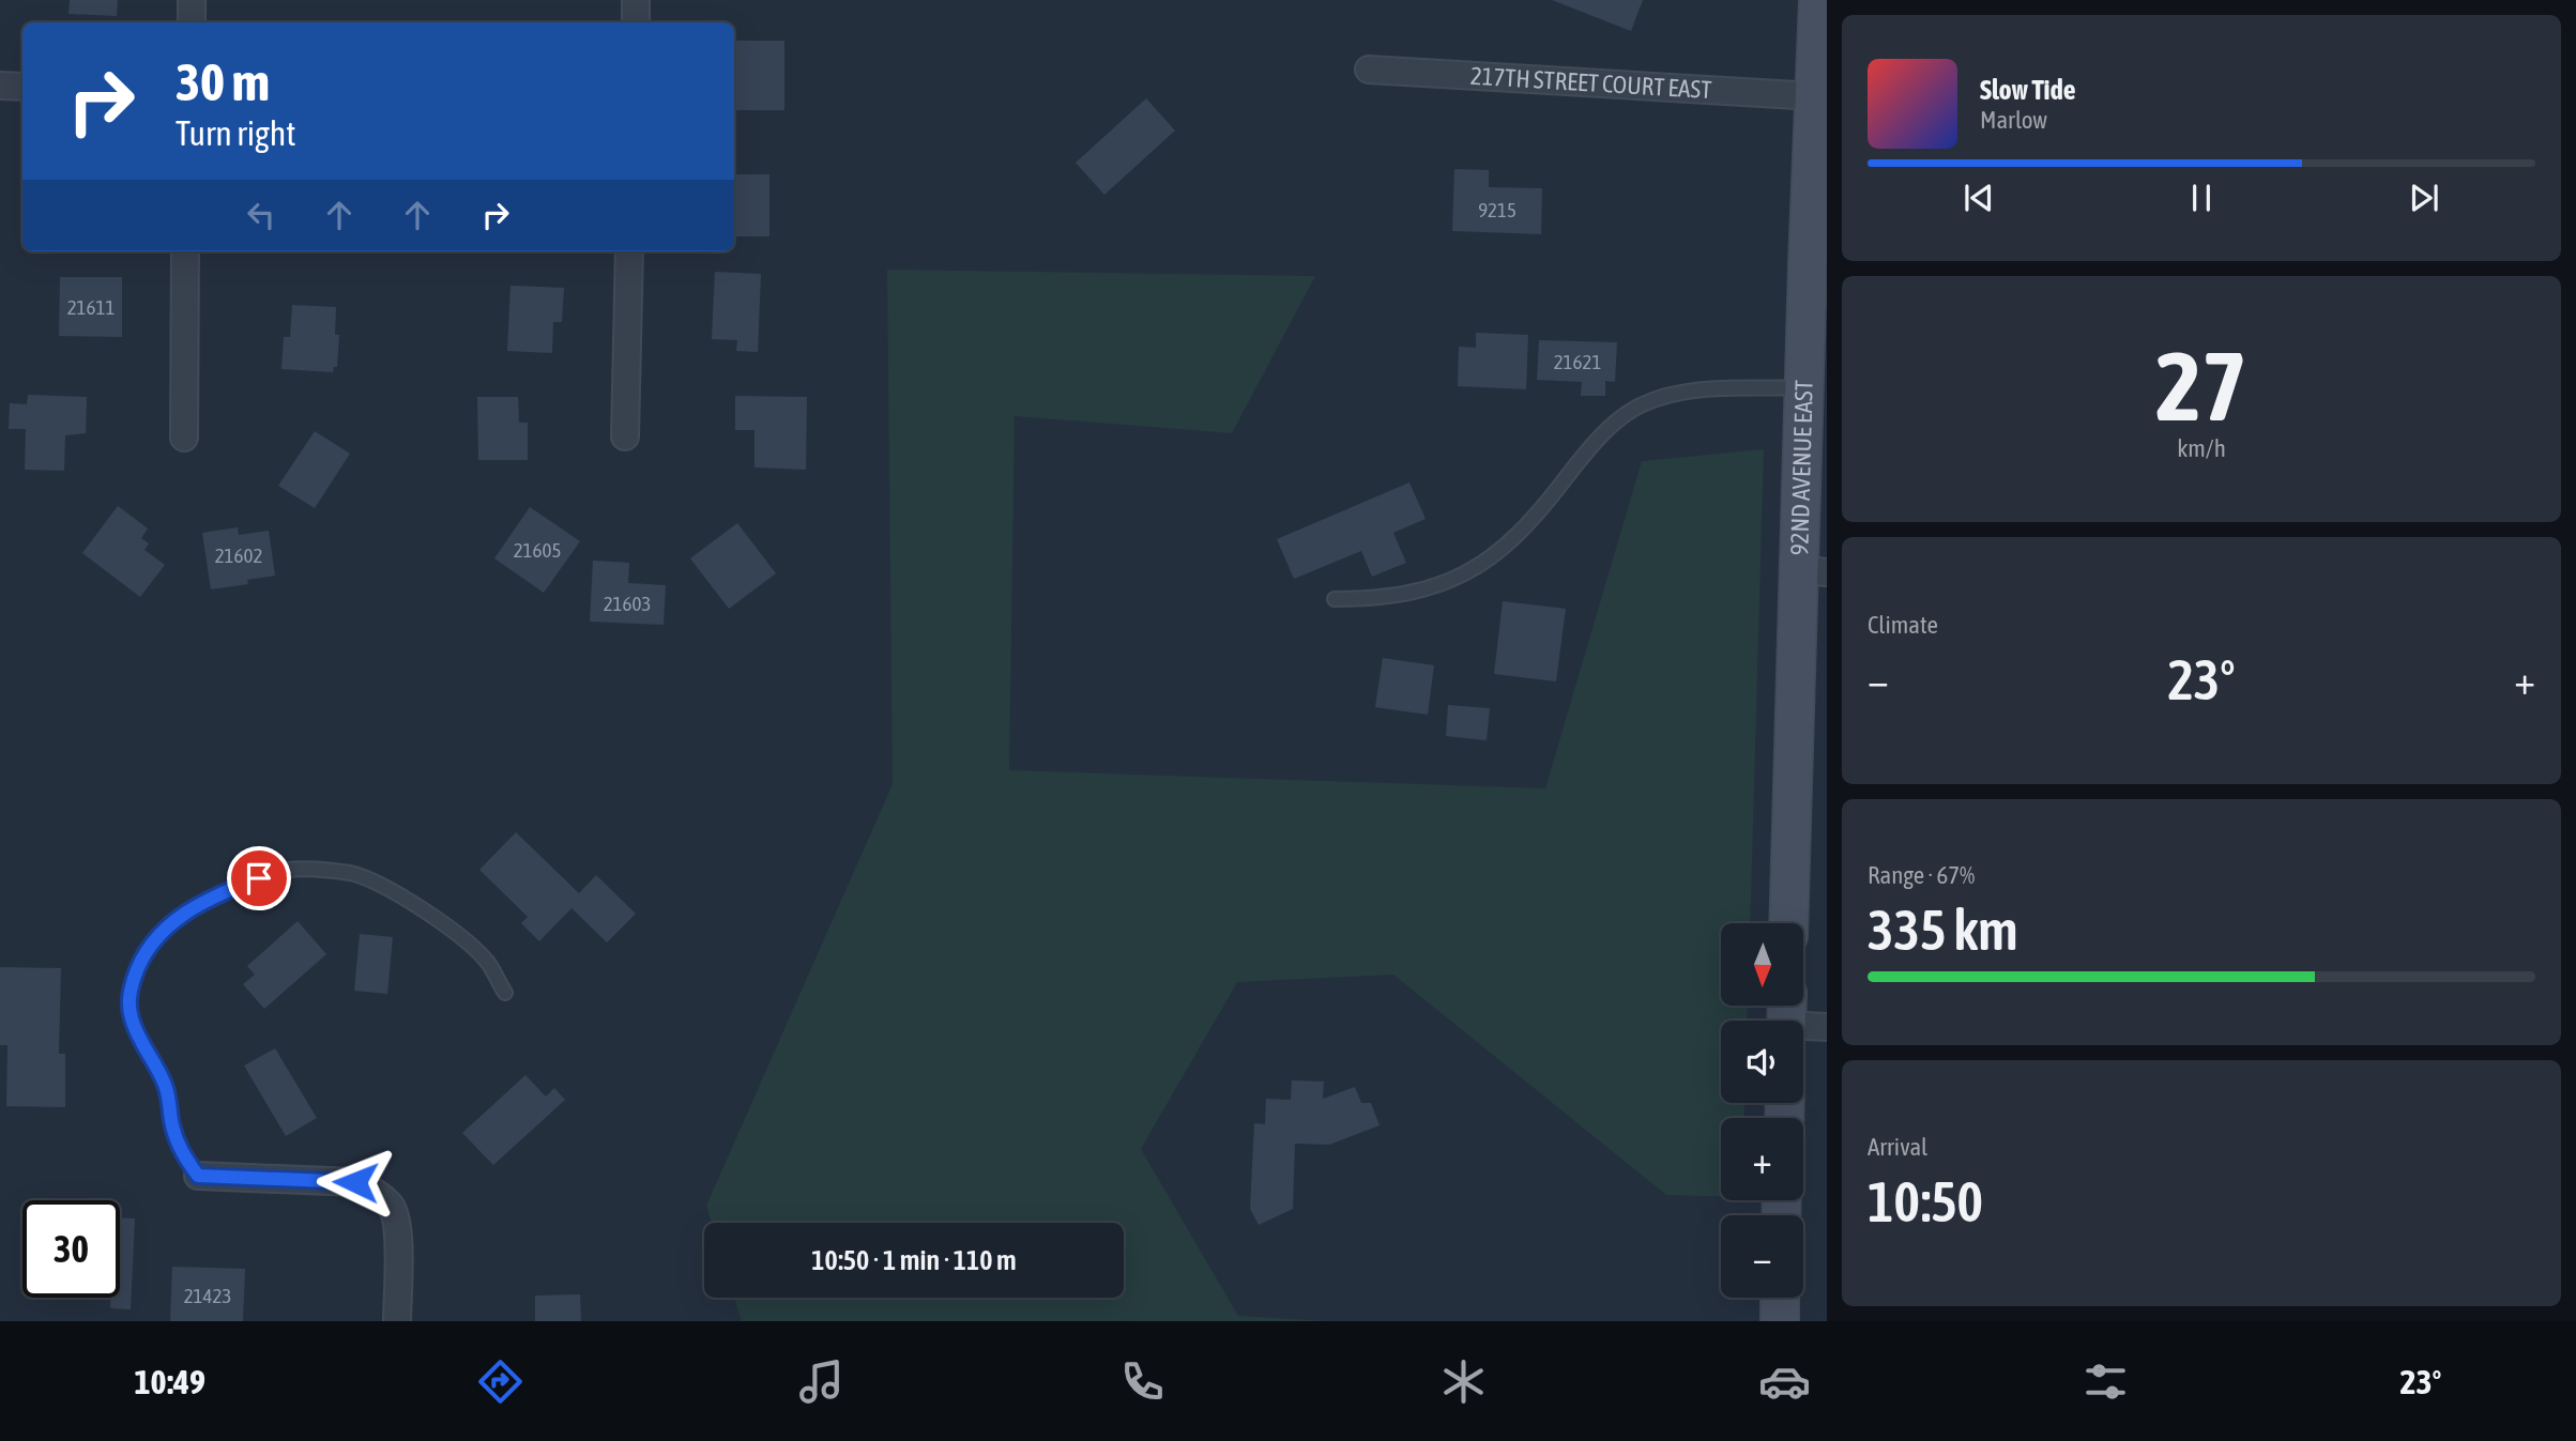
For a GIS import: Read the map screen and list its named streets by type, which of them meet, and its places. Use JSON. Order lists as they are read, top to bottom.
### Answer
{
  "streets": {
    "street": ["217TH STREET COURT EAST", "92ND AVENUE EAST"]
  },
  "crossings": [
    ["217TH STREET COURT EAST", "92ND AVENUE EAST"]
  ],
  "house_numbers": [
    "9215",
    "21611",
    "21621",
    "21605",
    "21602",
    "21603",
    "21423"
  ],
  "north": "bottom",
  "page": {
    "turn": ["30 m", "Turn right"],
    "song": ["Slow Tide", "Marlow"],
    "tile": [
      ["27", "km/h"],
      "Climate",
      ["Range · 67%", "335 km"],
      ["Arrival", "10:50"]
    ],
    "heat": ["−", "23°", "+"],
    "map_buttons": ["+", "−"],
    "limit": "30",
    "trip": "10:50 · 1 min · 110 m",
    "tabs": ["10:49", "23°"]
  }
}
